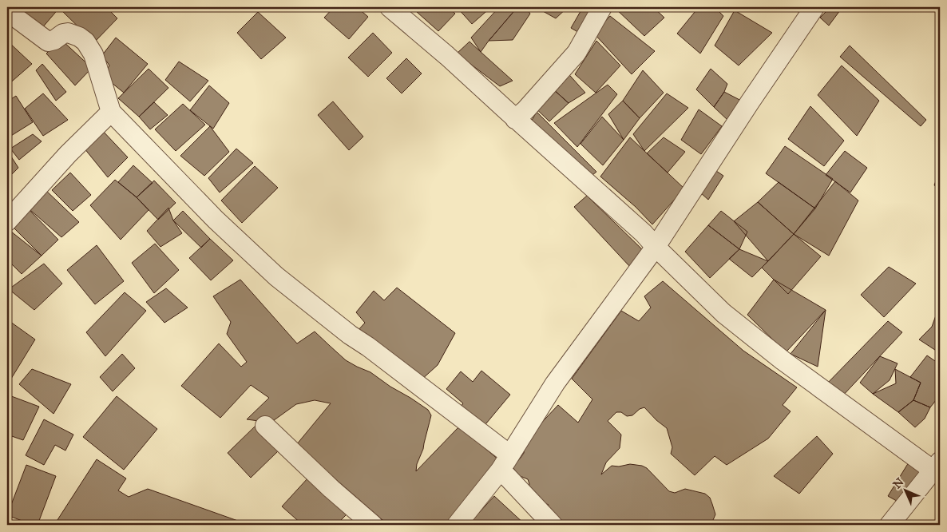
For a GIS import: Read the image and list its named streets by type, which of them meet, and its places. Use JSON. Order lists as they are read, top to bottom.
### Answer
{
  "north": "top left"
}
